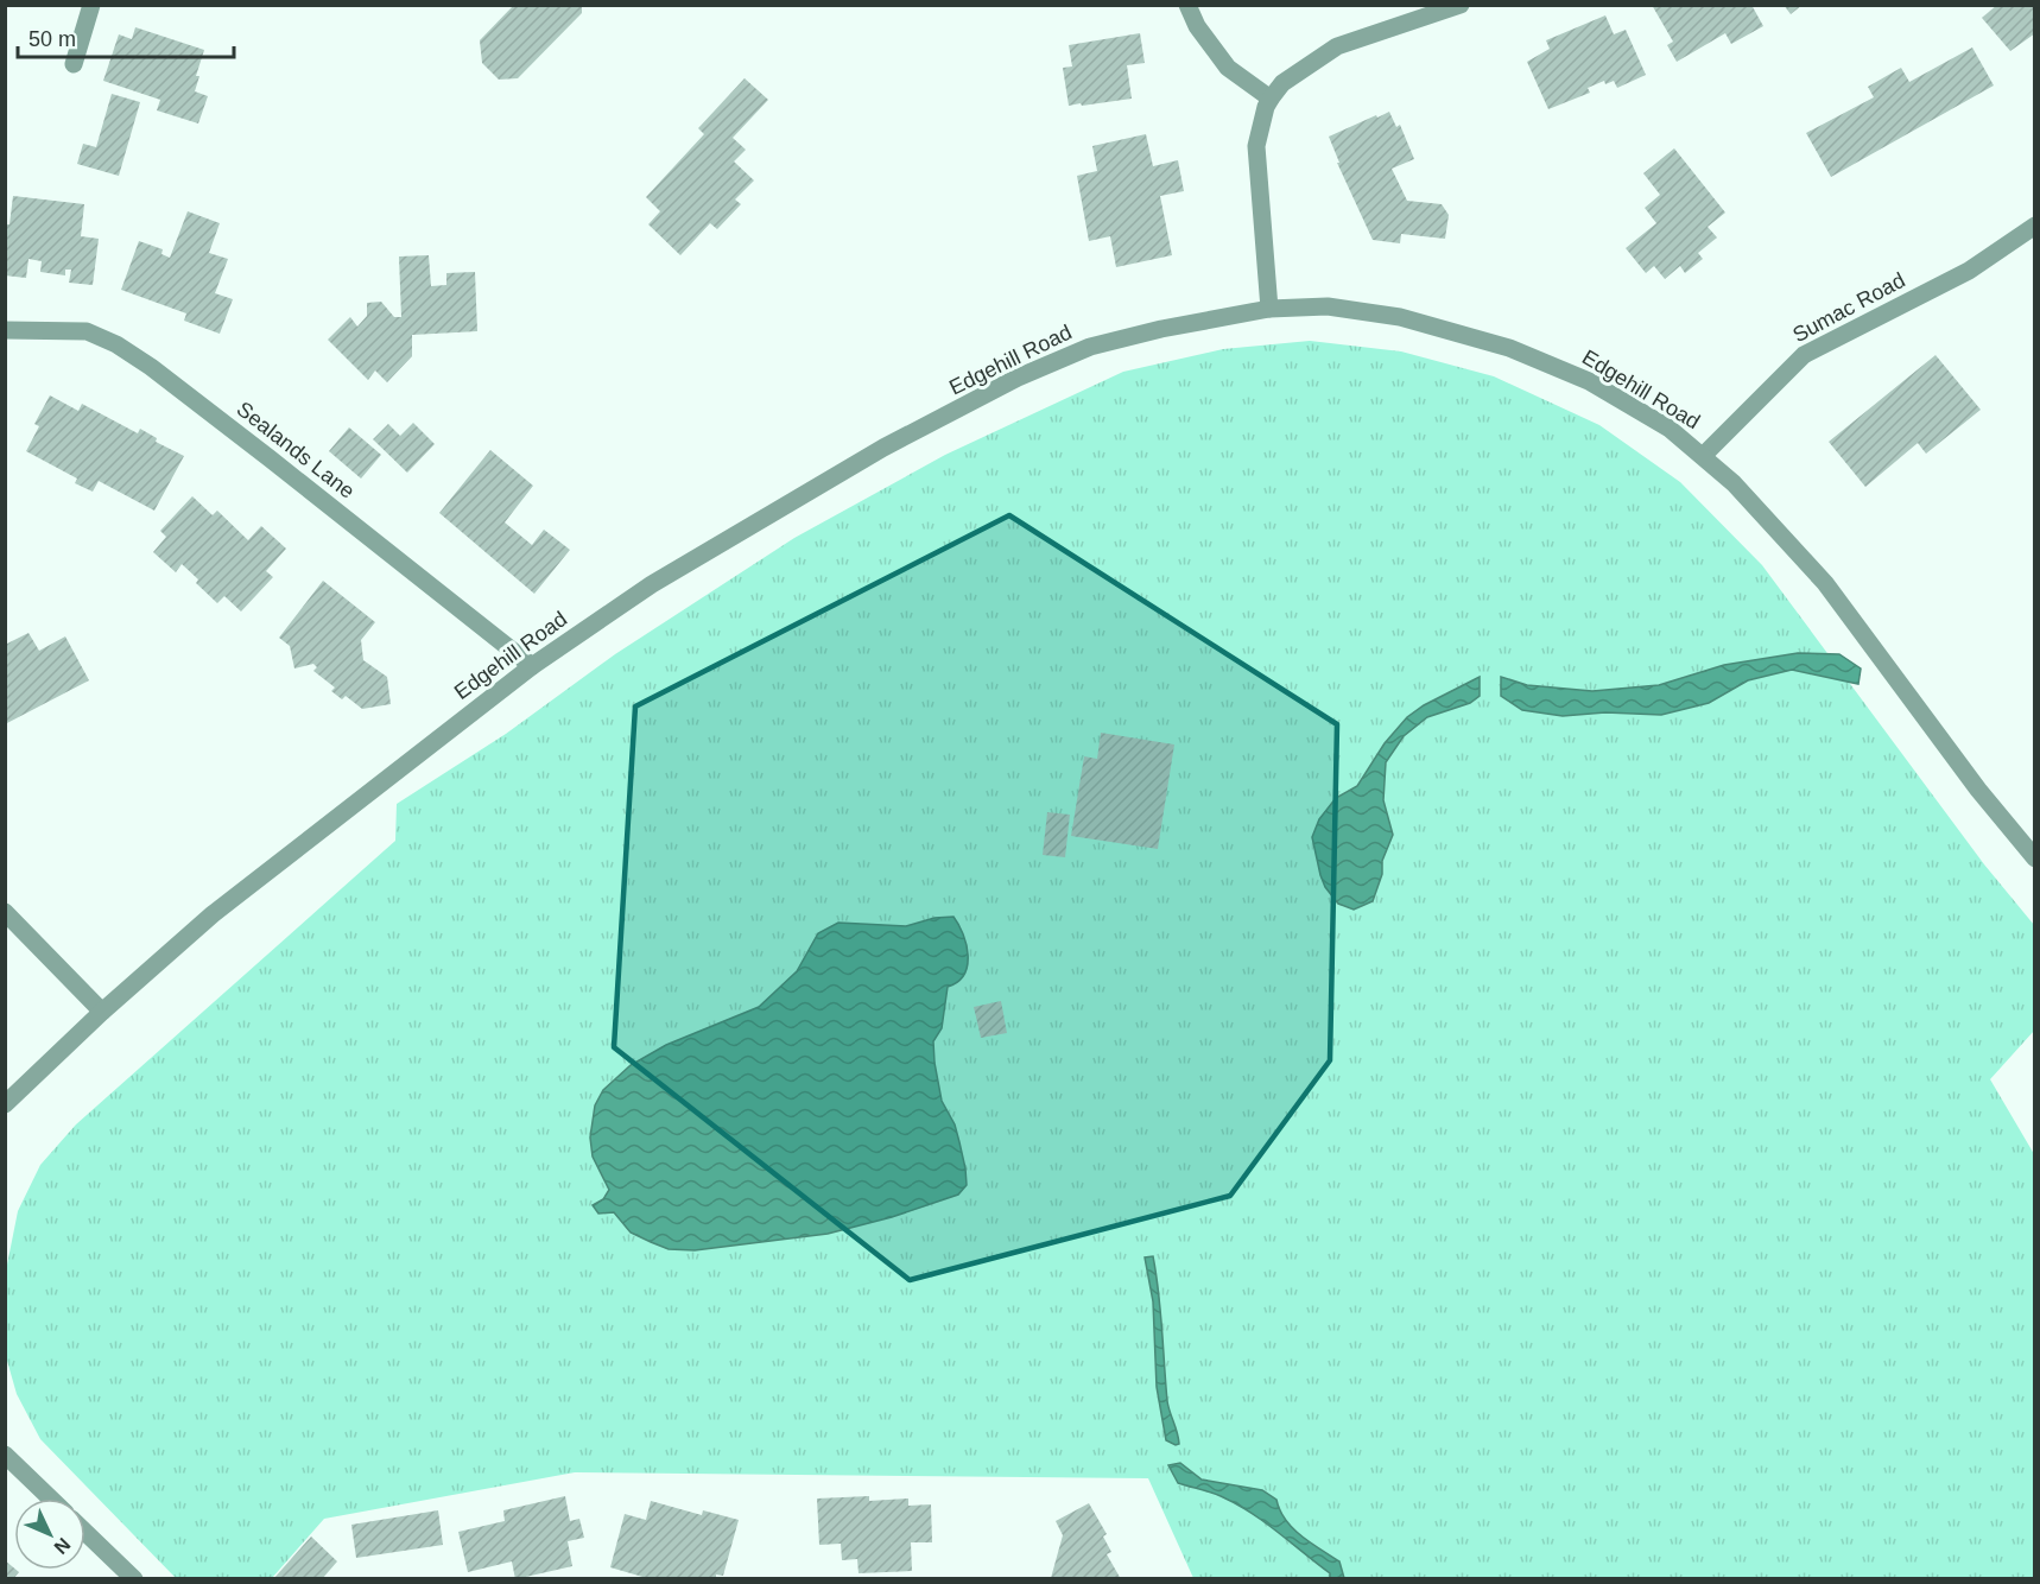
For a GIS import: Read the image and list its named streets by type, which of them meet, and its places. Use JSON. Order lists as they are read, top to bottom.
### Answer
{
  "streets": {
    "street": ["Sumac Road", "Edgehill Road", "Sealands Lane"]
  },
  "crossings": [
    ["Sumac Road", "Edgehill Road"],
    ["Edgehill Road", "Sealands Lane"]
  ],
  "scale_bar": "50 m",
  "north": "bottom right"
}
